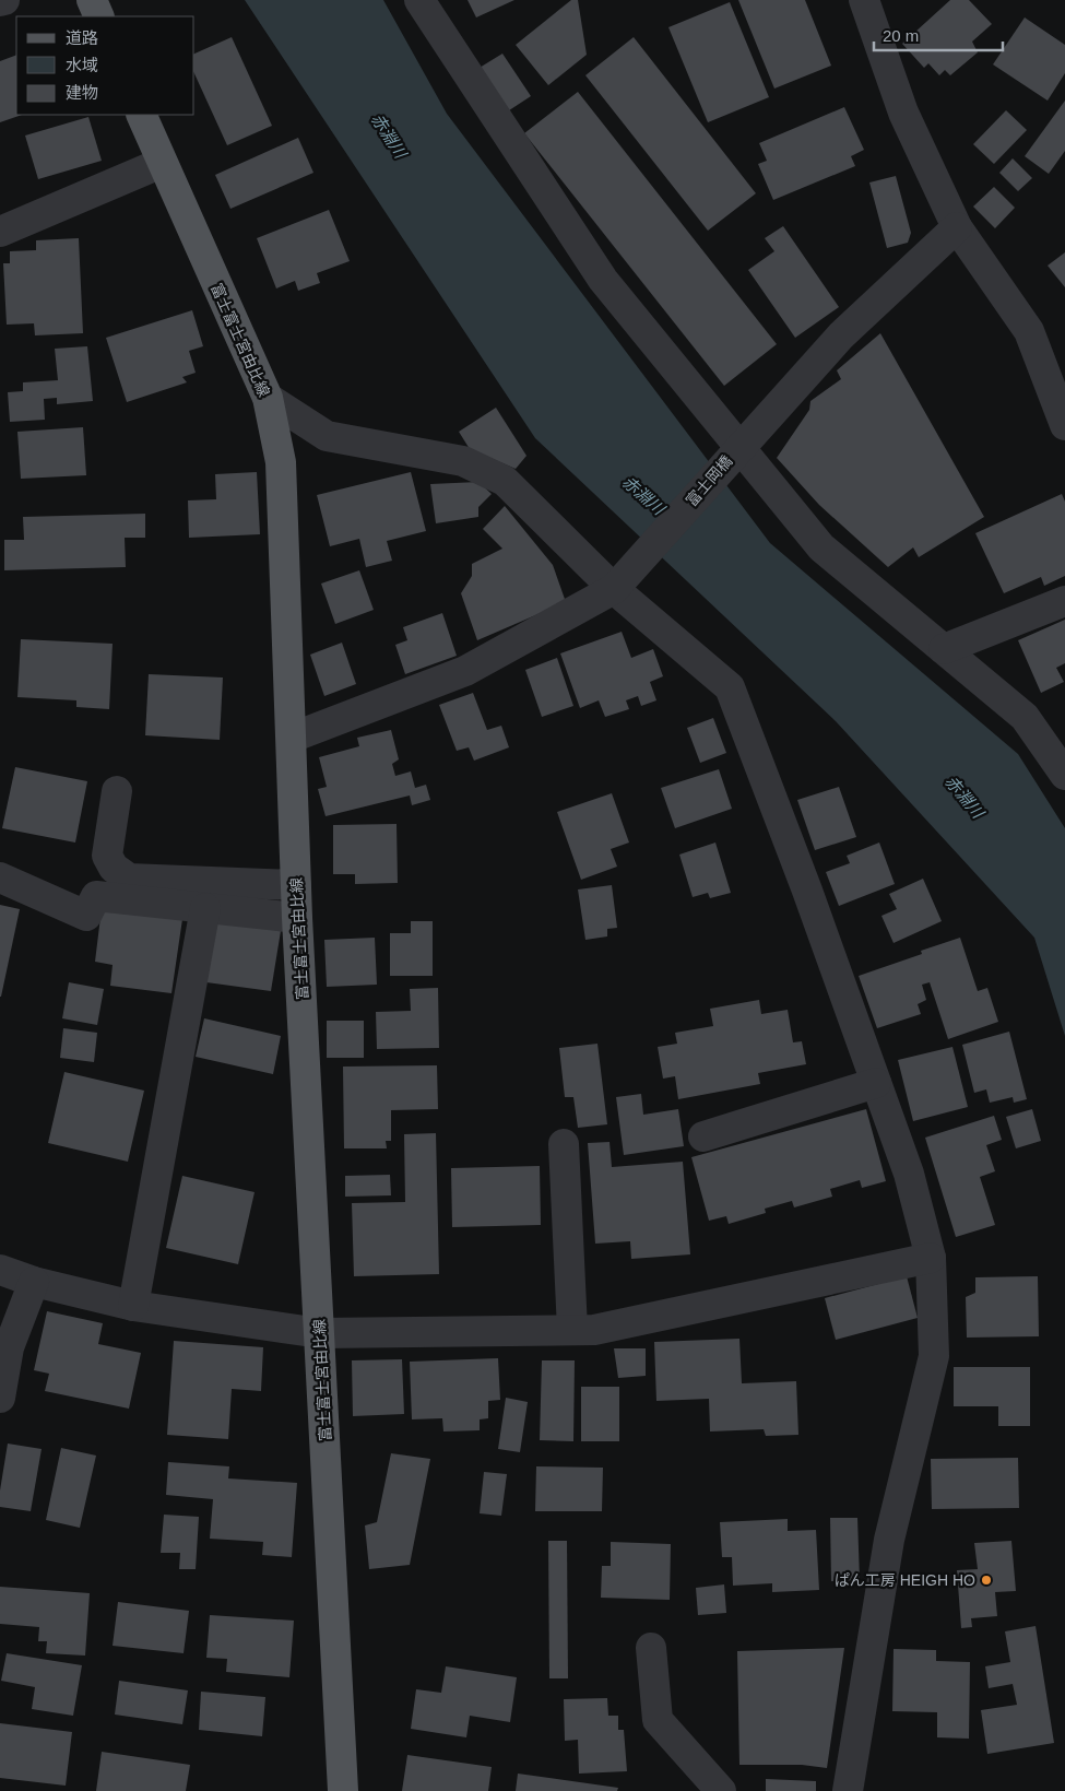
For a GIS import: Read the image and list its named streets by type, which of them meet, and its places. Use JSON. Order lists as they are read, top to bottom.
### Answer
{
  "streets": {
    "main road": ["富士富士宮由比線"],
    "street": ["富士岡橋"]
  },
  "crossings": [
    ["富士富士宮由比線", "富士岡橋"]
  ],
  "water": ["赤淵川"],
  "places": ["ぱん工房 HEIGH HO"],
  "legend": ["道路", "水域", "建物"],
  "scale_bar": "20 m"
}
